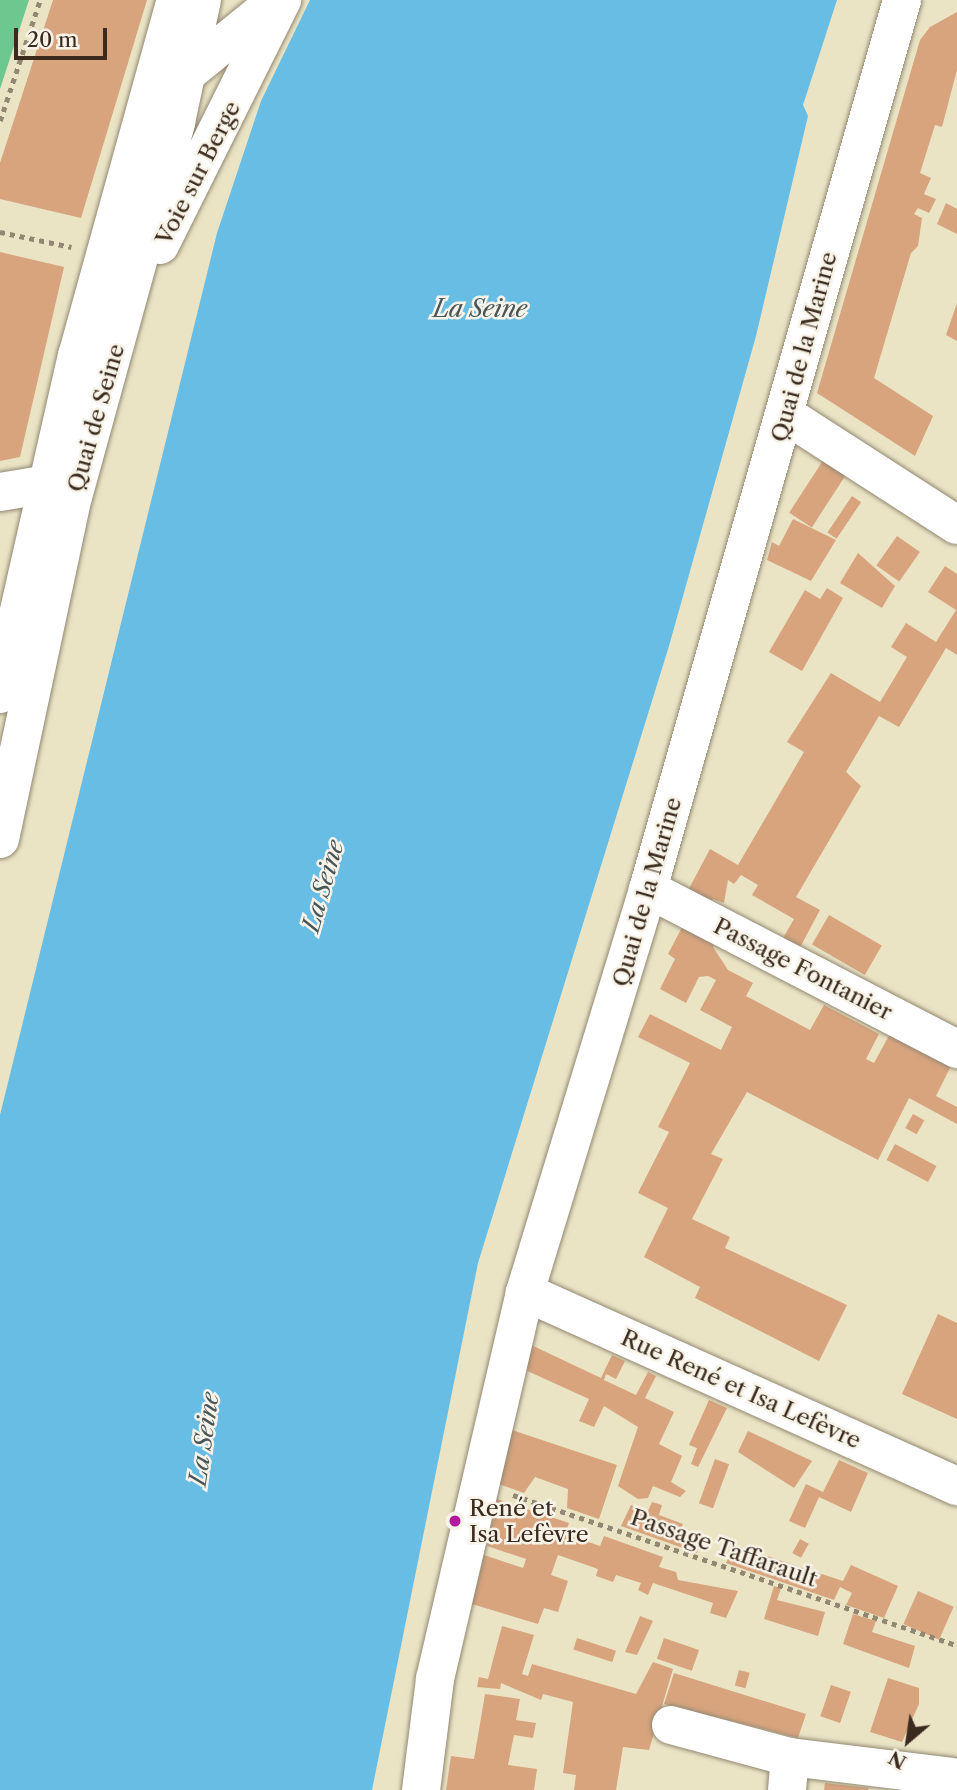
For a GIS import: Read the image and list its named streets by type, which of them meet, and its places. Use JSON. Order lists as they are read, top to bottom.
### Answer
{
  "streets": {
    "street": [
      "Voie sur Berge",
      "Quai de la Marine",
      "Quai de Seine",
      "Passage Fontanier",
      "Rue René et Isa Lefèvre"
    ],
    "path": ["Passage Taffarault"]
  },
  "crossings": [
    ["Voie sur Berge", "Quai de Seine"],
    ["Quai de la Marine", "Passage Fontanier"],
    ["Quai de la Marine", "Rue René et Isa Lefèvre"],
    ["Quai de la Marine", "Passage Taffarault"]
  ],
  "water": ["La Seine"],
  "places": ["René et Isa Lefèvre"],
  "scale_bar": "20 m",
  "north": "bottom left"
}
